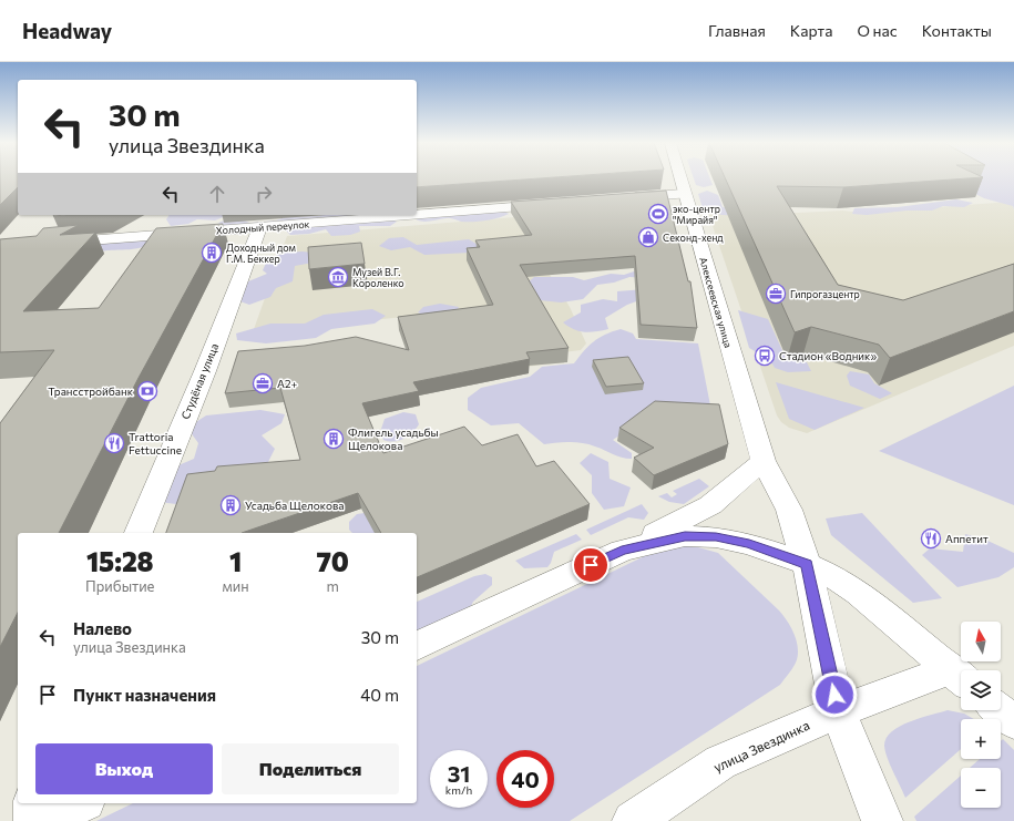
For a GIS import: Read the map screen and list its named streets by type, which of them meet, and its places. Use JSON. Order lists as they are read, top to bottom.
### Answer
{
  "streets": {
    "street": [
      "Холодный переулок",
      "Алексеевская улица",
      "Студёная улица",
      "улица Звездинка"
    ]
  },
  "crossings": [
    ["Холодный переулок", "Студёная улица"]
  ],
  "places": {
    "sports": ["эко-центр \"Мирайя\""],
    "shop": ["Секонд-хенд"],
    "building": ["Доходный дом Г.М. Беккер", "Флигель усадьбы Щелокова", "Усадьба Щелокова"],
    "museum": ["Музей В.Г. Короленко"],
    "office": ["Гипрогазцентр", "А2+"],
    "bus stop": ["Стадион «Водник»"],
    "bank": ["Трансстройбанк"],
    "restaurant": ["Trattoria Fettuccine", "Аппетит"]
  },
  "north": "top",
  "page": {
    "header": "Headway",
    "nav": [
      "Главная",
      "Карта",
      "О нас",
      "Контакты"
    ],
    "turn": ["30 m", "улица Звездинка"],
    "eta": [
      "15:28",
      "Прибытие",
      "1",
      "мин",
      "70",
      "m"
    ],
    "list": [
      {
        "name": "Налево",
        "note": "улица Звездинка",
        "value": "30 m"
      },
      {
        "name": "Пункт назначения",
        "value": "40 m"
      }
    ],
    "map_buttons": ["+", "−"],
    "buttons": ["Выход", "Поделиться"],
    "speed": "31 km/h",
    "limit": "40"
  }
}
